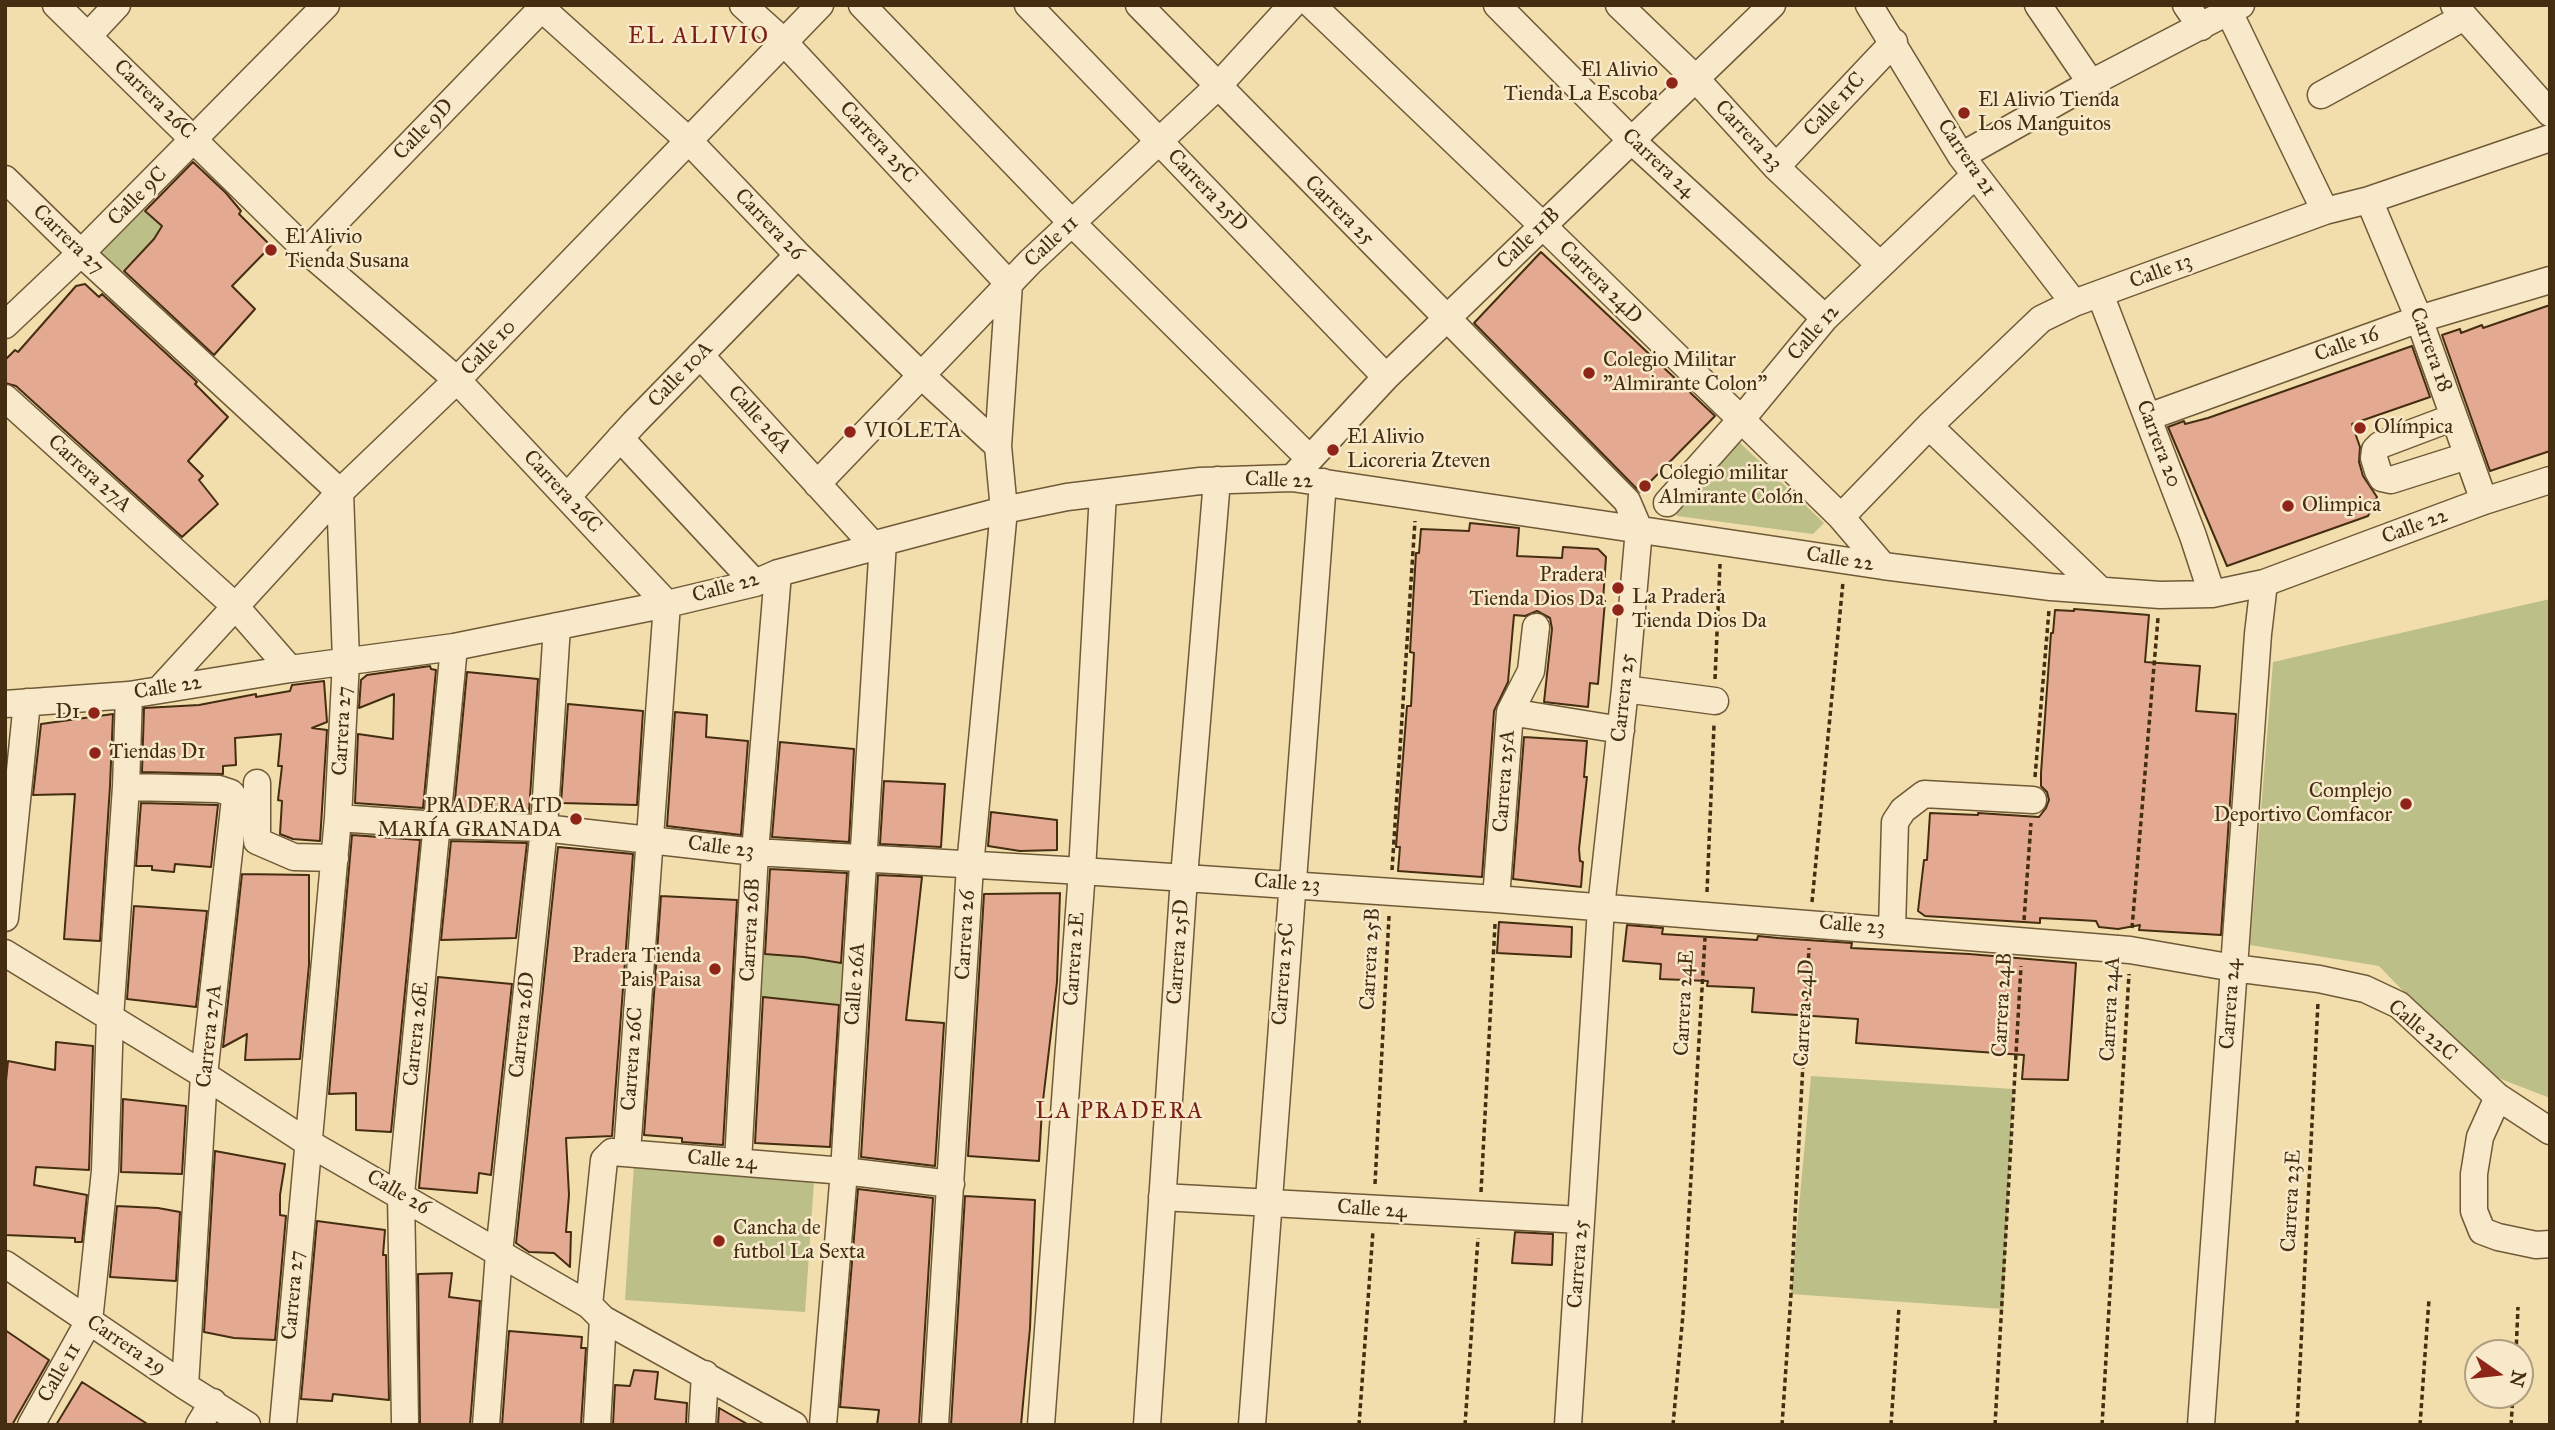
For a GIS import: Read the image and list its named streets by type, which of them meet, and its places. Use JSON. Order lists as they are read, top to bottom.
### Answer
{
  "streets": {
    "street": [
      "Carrera 26C",
      "Calle 11C",
      "Calle 9D",
      "Carrera 23",
      "Carrera 25C",
      "Carrera 21",
      "Carrera 24",
      "Carrera 25D",
      "Calle 9C",
      "Carrera 25",
      "Carrera 26",
      "Calle 11B",
      "Carrera 27",
      "Calle 11",
      "Calle 13",
      "Carrera 24D",
      "Calle 12",
      "Calle 16",
      "Calle 10",
      "Carrera 18",
      "Calle 10A",
      "Calle 26A",
      "Carrera 20",
      "Carrera 27A",
      "Calle 22",
      "Carrera 25A",
      "Calle 23",
      "Carrera 26B",
      "Carrera 2E",
      "Carrera 26D",
      "Calle 22C",
      "Carrera 26E",
      "Calle 24",
      "Calle 26",
      "Carrera 29"
    ],
    "path": [
      "Carrera 25B",
      "Carrera 24E",
      "Carrera 24B",
      "Carrera 24A",
      "Carrera 23E"
    ]
  },
  "crossings": [
    ["Carrera 26C", "Calle 9D"],
    ["Carrera 26C", "Calle 9C"],
    ["Carrera 26C", "Calle 10"],
    ["Carrera 26C", "Calle 10A"],
    ["Carrera 26C", "Calle 22"],
    ["Carrera 26C", "Calle 23"],
    ["Carrera 26C", "Calle 24"],
    ["Carrera 26C", "Calle 26"],
    ["Calle 11C", "Carrera 23"],
    ["Calle 11C", "Carrera 21"],
    ["Calle 9D", "Carrera 26"],
    ["Carrera 23", "Calle 11B"],
    ["Carrera 23", "Calle 12"],
    ["Carrera 25C", "Carrera 26"],
    ["Carrera 25C", "Calle 11"],
    ["Carrera 25C", "Calle 10"],
    ["Carrera 25C", "Calle 22"],
    ["Carrera 25C", "Calle 23"],
    ["Carrera 25C", "Calle 24"],
    ["Carrera 21", "Calle 13"],
    ["Carrera 21", "Calle 12"],
    ["Carrera 24", "Calle 11B"],
    ["Carrera 24", "Calle 12"],
    ["Carrera 24", "Calle 22"],
    ["Carrera 24", "Calle 23"],
    ["Carrera 24", "Calle 22C"],
    ["Carrera 25D", "Calle 11B"],
    ["Carrera 25D", "Calle 11"],
    ["Carrera 25D", "Calle 22"],
    ["Carrera 25D", "Calle 23"],
    ["Carrera 25D", "Calle 24"],
    ["Calle 9C", "Carrera 27"],
    ["Carrera 25", "Calle 11B"],
    ["Carrera 25", "Calle 11"],
    ["Carrera 25", "Calle 22"],
    ["Carrera 25", "Calle 23"],
    ["Carrera 25", "Calle 24"],
    ["Carrera 26", "Calle 11"],
    ["Carrera 26", "Calle 10"],
    ["Carrera 26", "Calle 10A"],
    ["Carrera 26", "Calle 22"],
    ["Carrera 26", "Calle 23"],
    ["Carrera 26", "Calle 24"],
    ["Calle 11B", "Carrera 24D"],
    ["Calle 11B", "Calle 22"],
    ["Carrera 27", "Calle 10"],
    ["Carrera 27", "Calle 22"],
    ["Carrera 27", "Calle 23"],
    ["Carrera 27", "Calle 26"],
    ["Calle 11", "Calle 26A"],
    ["Calle 11", "Carrera 29"],
    ["Calle 13", "Carrera 24D"],
    ["Calle 13", "Carrera 18"],
    ["Calle 13", "Carrera 20"],
    ["Carrera 24D", "Calle 12"],
    ["Carrera 24D", "Calle 22"],
    ["Carrera 24D", "Calle 23"],
    ["Calle 16", "Carrera 18"],
    ["Calle 16", "Carrera 20"],
    ["Calle 10", "Carrera 27A"],
    ["Calle 10", "Calle 22"],
    ["Carrera 18", "Calle 22"],
    ["Calle 10A", "Calle 26A"],
    ["Calle 26A", "Calle 22"],
    ["Calle 26A", "Calle 23"],
    ["Calle 26A", "Calle 24"],
    ["Carrera 20", "Calle 22"],
    ["Carrera 27A", "Calle 22"],
    ["Carrera 27A", "Calle 26"],
    ["Carrera 27A", "Carrera 29"],
    ["Calle 22", "Carrera 26B"],
    ["Calle 22", "Carrera 2E"],
    ["Calle 22", "Carrera 25B"],
    ["Calle 22", "Carrera 24B"],
    ["Calle 22", "Carrera 24A"],
    ["Calle 22", "Carrera 26D"],
    ["Calle 22", "Carrera 26E"],
    ["Carrera 25A", "Calle 23"],
    ["Calle 23", "Carrera 26B"],
    ["Calle 23", "Carrera 2E"],
    ["Calle 23", "Carrera 25B"],
    ["Calle 23", "Carrera 24E"],
    ["Calle 23", "Carrera 24B"],
    ["Calle 23", "Carrera 24A"],
    ["Calle 23", "Carrera 26D"],
    ["Calle 23", "Calle 22C"],
    ["Calle 23", "Carrera 26E"],
    ["Carrera 26B", "Calle 24"],
    ["Carrera 25B", "Calle 24"],
    ["Carrera 26D", "Calle 26"],
    ["Calle 22C", "Carrera 23E"],
    ["Carrera 26E", "Calle 26"]
  ],
  "districts": ["EL ALIVIO", "LA PRADERA"],
  "places": [
    "El Alivio Tienda La Escoba",
    "El Alivio Tienda Los Manguitos",
    "El Alivio Tienda Susana",
    "Colegio Militar \"Almirante Colon\"",
    "Olímpica",
    "VIOLETA",
    "El Alivio Licoreria Zteven",
    "Colegio militar Almirante Colón",
    "Olimpica",
    "Pradera Tienda Dios Da",
    "La Pradera Tienda Dios Da",
    "D1",
    "Tiendas D1",
    "Complejo Deportivo Comfacor",
    "PRADERA TD MARÍA GRANADA",
    "Pradera Tienda Pais Paisa",
    "Cancha de futbol La Sexta"
  ],
  "north": "right"
}
